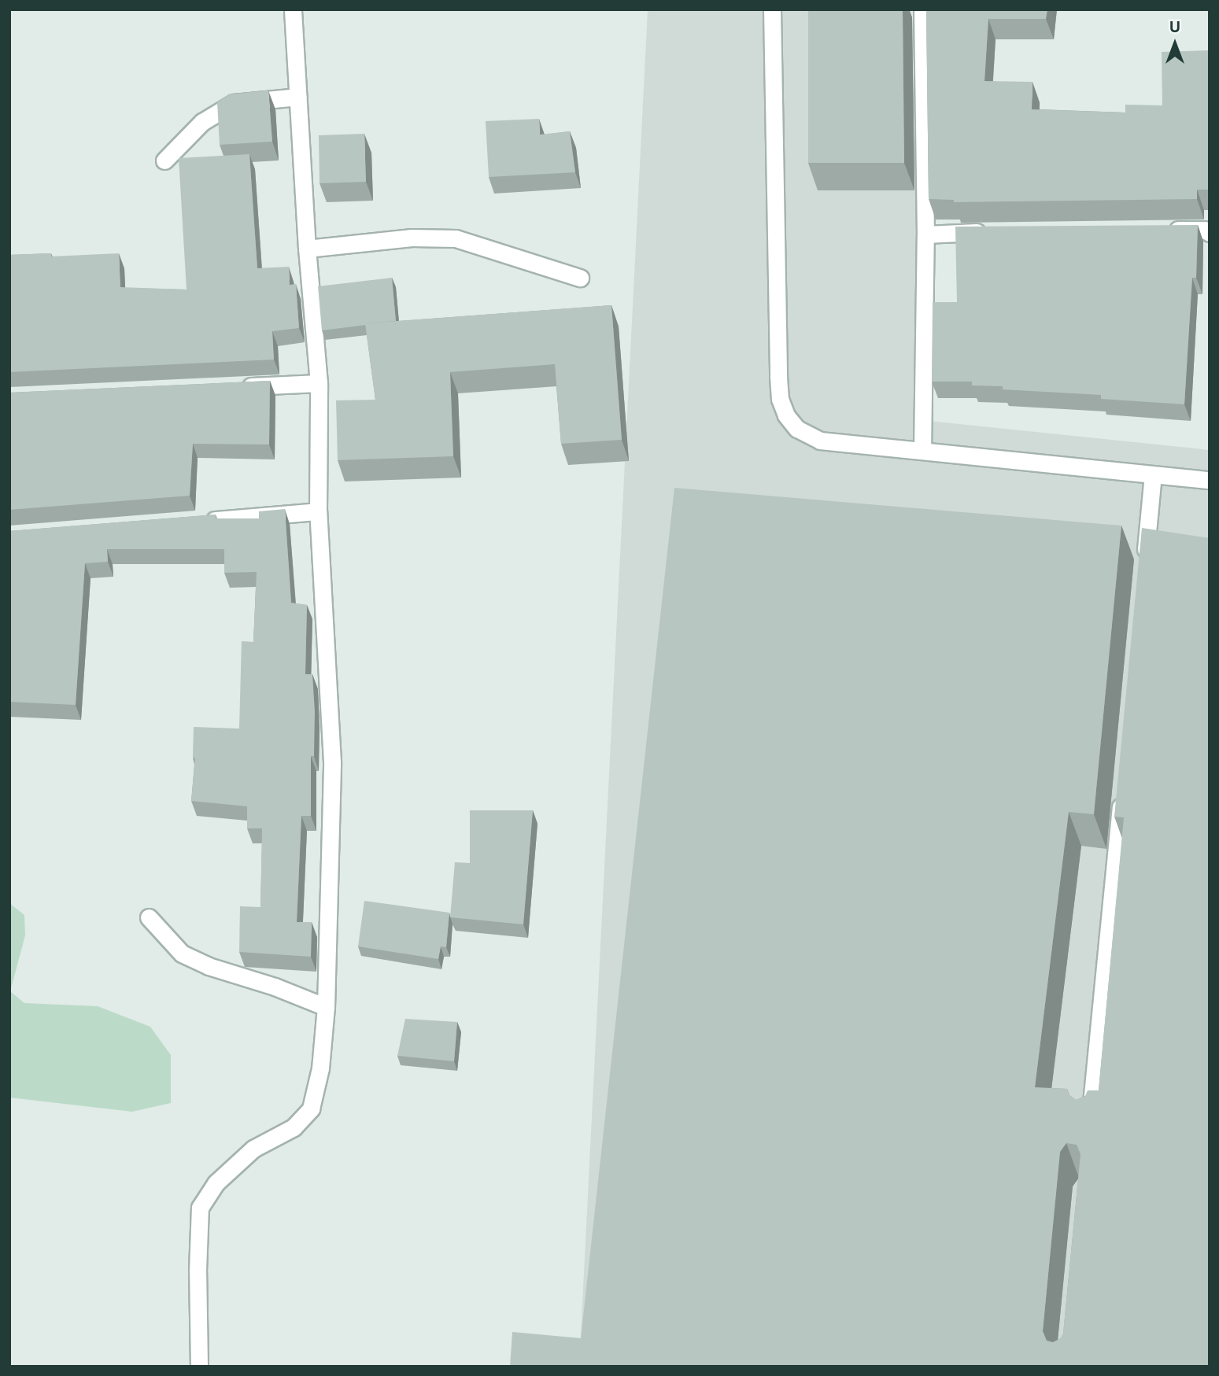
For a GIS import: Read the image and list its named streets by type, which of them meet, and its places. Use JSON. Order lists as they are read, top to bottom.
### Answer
{
  "north": "top"
}
